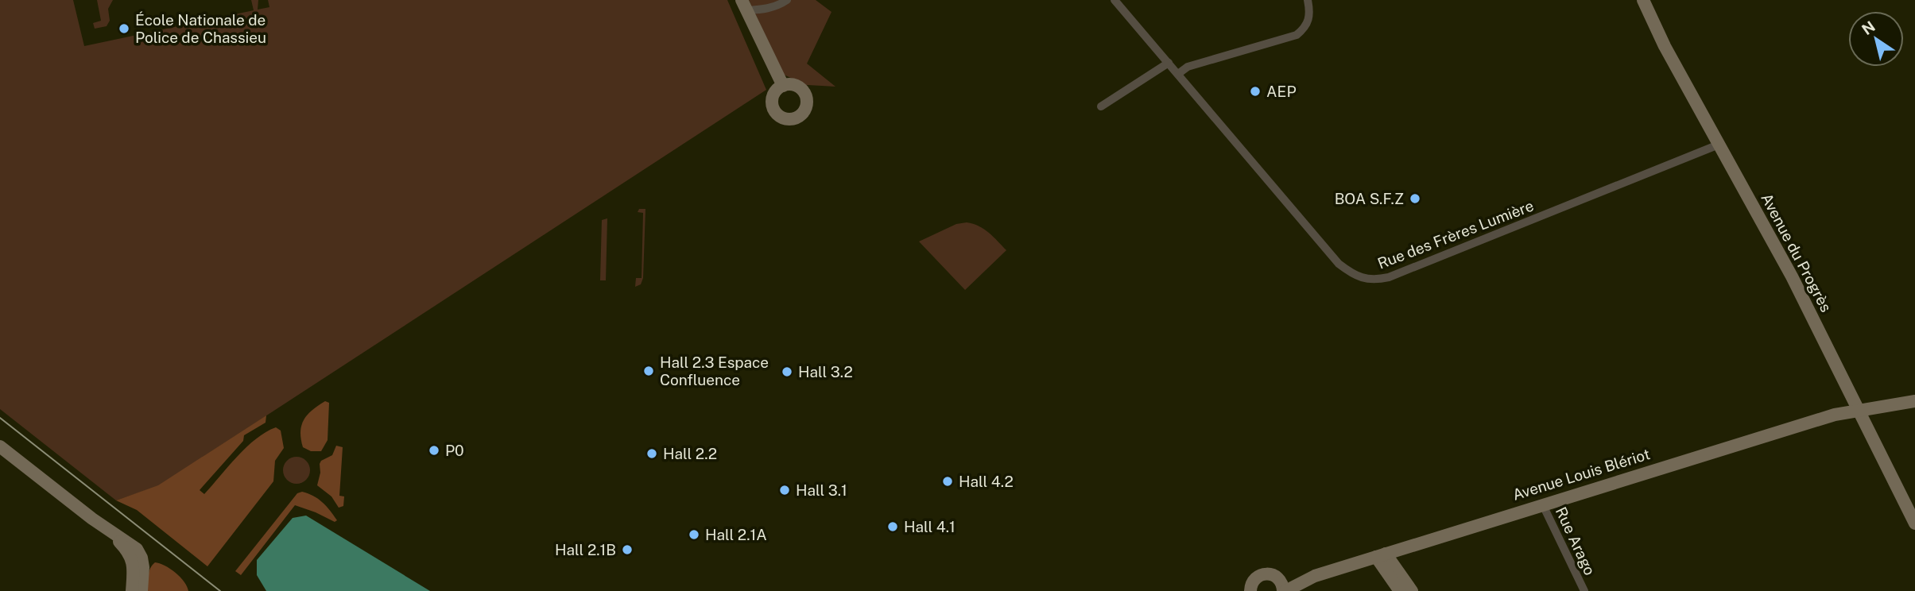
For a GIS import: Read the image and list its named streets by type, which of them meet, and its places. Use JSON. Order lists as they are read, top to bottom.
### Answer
{
  "streets": {
    "street": [
      "Rue des Frères Lumière",
      "Avenue du Progrès",
      "Avenue Louis Blériot",
      "Rue Arago"
    ]
  },
  "crossings": [
    ["Rue des Frères Lumière", "Avenue du Progrès"],
    ["Avenue du Progrès", "Avenue Louis Blériot"],
    ["Avenue Louis Blériot", "Rue Arago"]
  ],
  "places": [
    "École Nationale de Police de Chassieu",
    "AEP",
    "BOA S.F.Z",
    "Hall 2.3 Espace Confluence",
    "Hall 3.2",
    "P0",
    "Hall 2.2",
    "Hall 4.2",
    "Hall 3.1",
    "Hall 4.1",
    "Hall 2.1A",
    "Hall 2.1B"
  ],
  "north": "top left"
}
